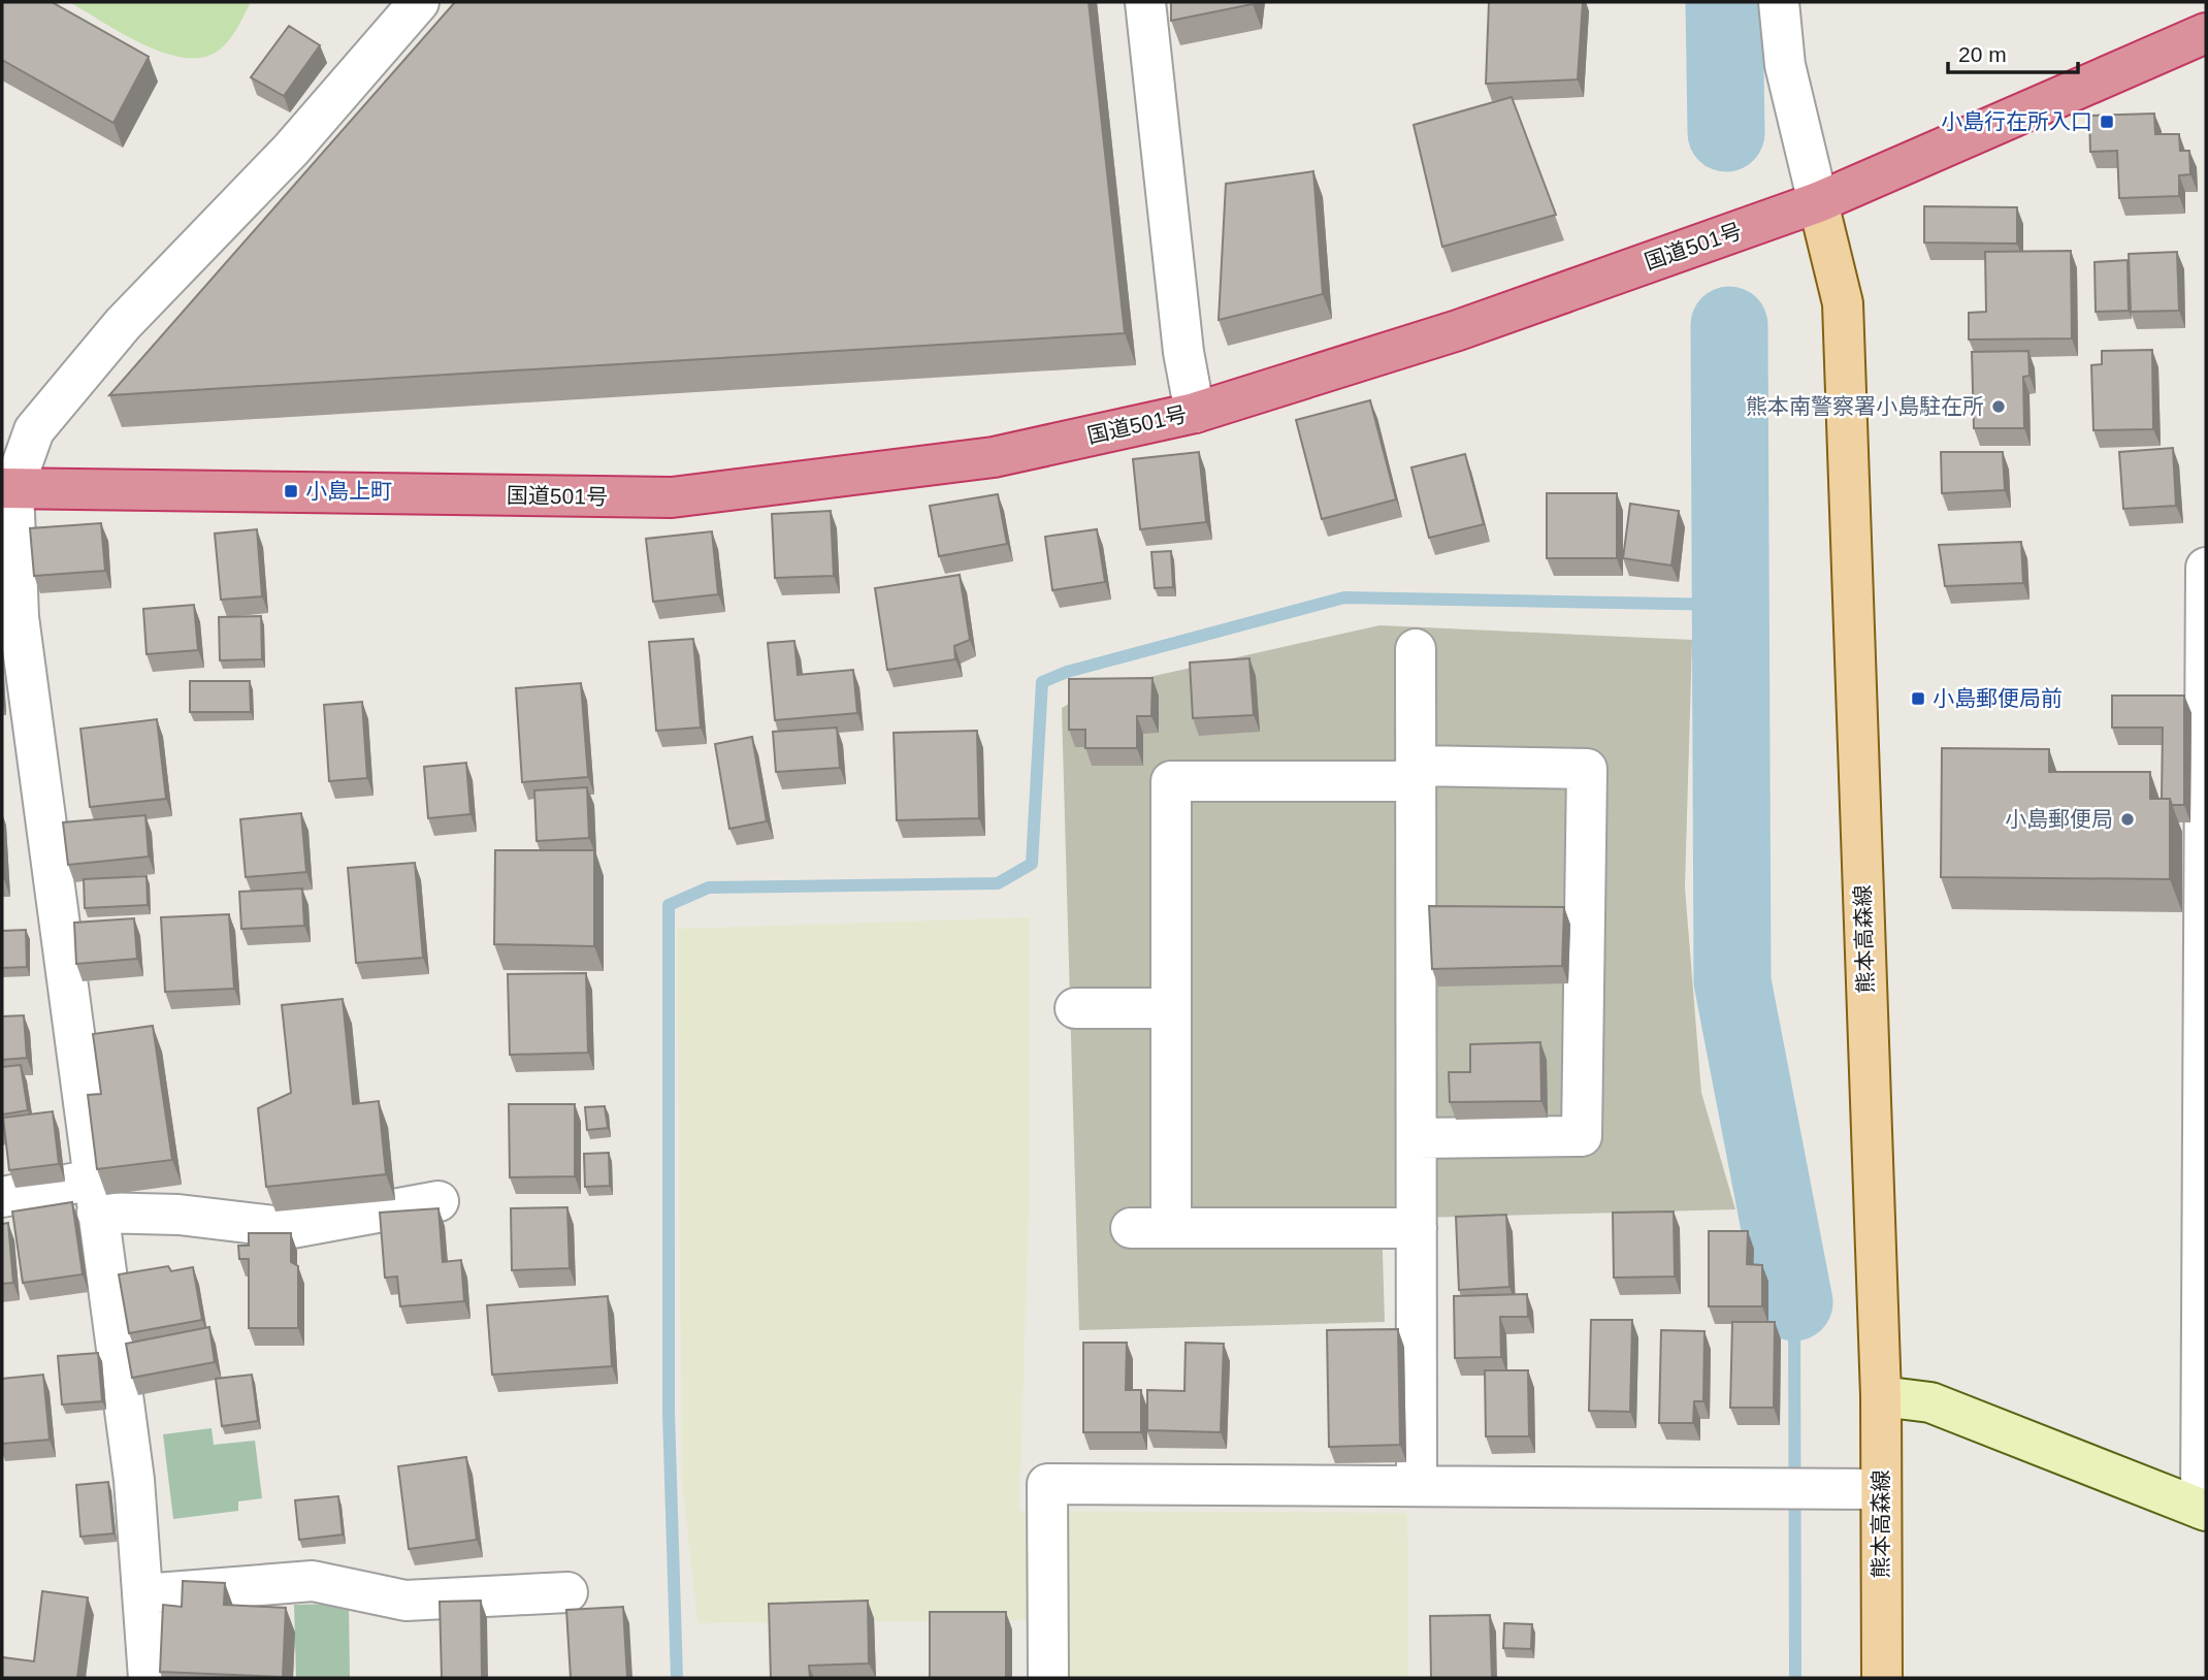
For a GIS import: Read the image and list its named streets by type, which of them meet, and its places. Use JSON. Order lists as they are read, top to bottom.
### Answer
{
  "streets": {
    "highway": ["国道501号"],
    "main road": ["熊本高森線"]
  },
  "crossings": [
    ["国道501号", "熊本高森線"]
  ],
  "places": {
    "transit": ["小島行在所入口", "小島上町", "小島郵便局前"],
    "other": ["熊本南警察署小島駐在所", "小島郵便局"]
  },
  "scale_bar": "20 m"
}
